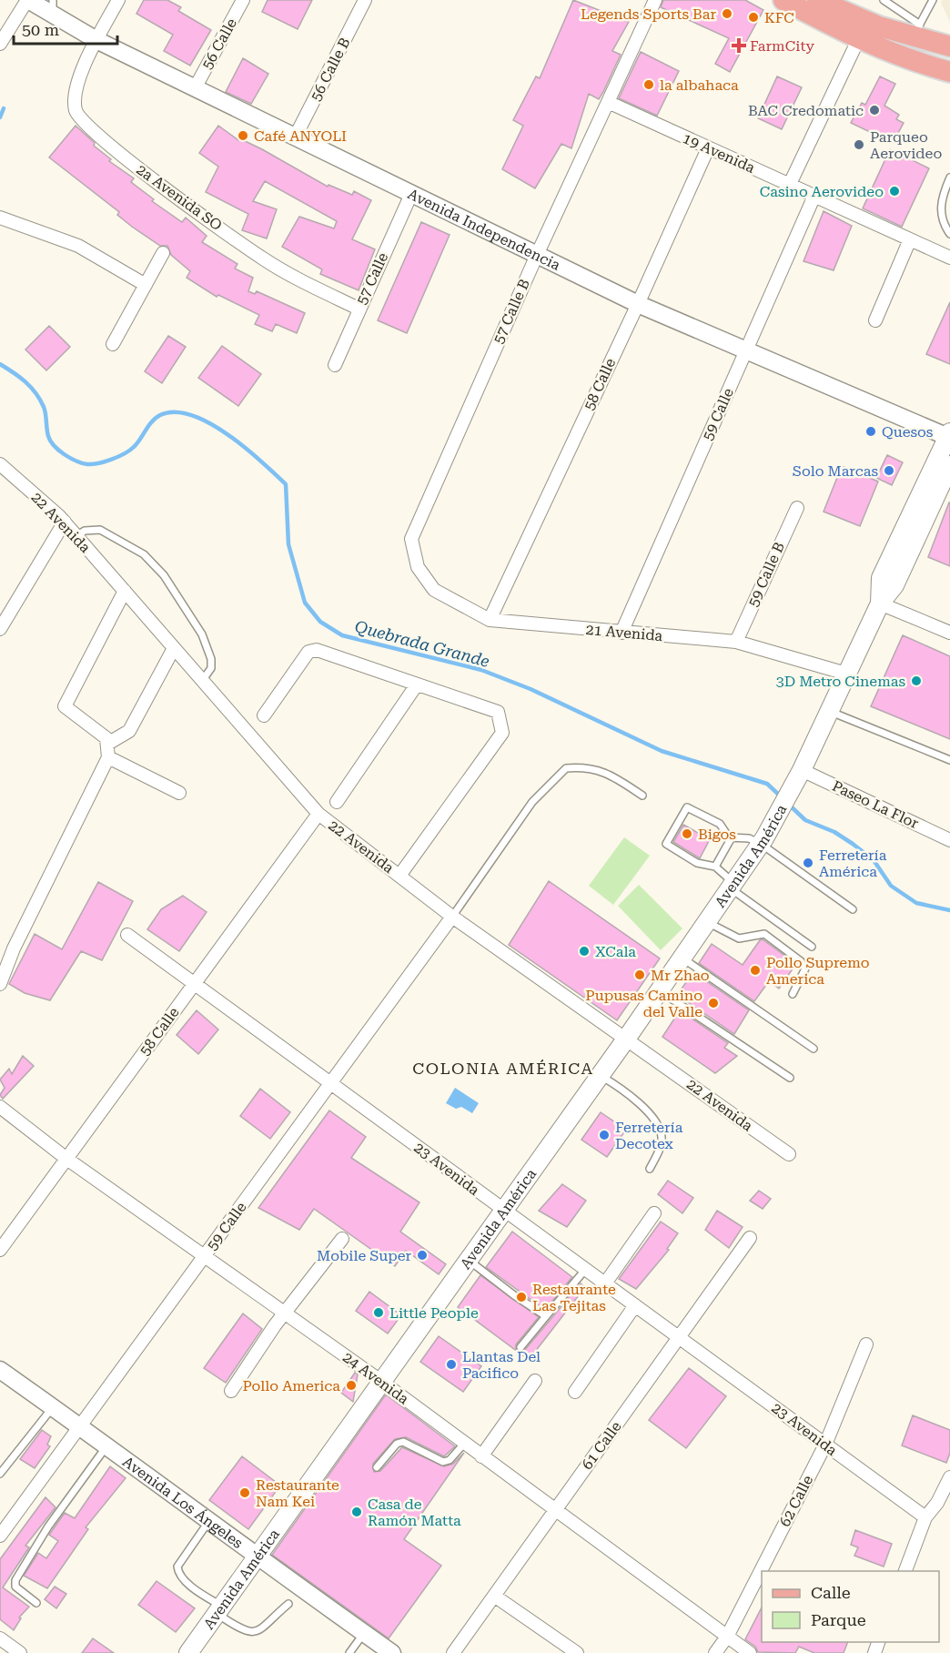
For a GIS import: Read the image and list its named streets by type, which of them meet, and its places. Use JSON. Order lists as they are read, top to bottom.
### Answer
{
  "streets": {
    "main road": ["Avenida América"],
    "street": [
      "56 Calle",
      "56 Calle B",
      "19 Avenida",
      "2a Avenida SO",
      "Avenida Independencia",
      "57 Calle",
      "57 Calle B",
      "58 Calle",
      "59 Calle",
      "22 Avenida",
      "59 Calle B",
      "21 Avenida",
      "Paseo La Flor",
      "23 Avenida",
      "24 Avenida",
      "61 Calle",
      "62 Calle",
      "Avenida Los Ángeles"
    ]
  },
  "crossings": [
    ["56 Calle", "Avenida Independencia"],
    ["56 Calle B", "Avenida Independencia"],
    ["19 Avenida", "57 Calle B"],
    ["19 Avenida", "58 Calle"],
    ["19 Avenida", "59 Calle"],
    ["2a Avenida SO", "Avenida Independencia"],
    ["2a Avenida SO", "57 Calle"],
    ["Avenida Independencia", "57 Calle"],
    ["Avenida Independencia", "57 Calle B"],
    ["Avenida Independencia", "58 Calle"],
    ["Avenida Independencia", "59 Calle"],
    ["57 Calle B", "21 Avenida"],
    ["58 Calle", "22 Avenida"],
    ["58 Calle", "21 Avenida"],
    ["58 Calle", "23 Avenida"],
    ["58 Calle", "24 Avenida"],
    ["59 Calle", "22 Avenida"],
    ["59 Calle", "21 Avenida"],
    ["59 Calle", "23 Avenida"],
    ["59 Calle", "24 Avenida"],
    ["59 Calle", "Avenida Los Ángeles"],
    ["22 Avenida", "Avenida América"],
    ["59 Calle B", "21 Avenida"],
    ["21 Avenida", "Avenida América"],
    ["Paseo La Flor", "Avenida América"],
    ["Avenida América", "23 Avenida"],
    ["Avenida América", "24 Avenida"],
    ["Avenida América", "Avenida Los Ángeles"],
    ["23 Avenida", "61 Calle"],
    ["23 Avenida", "62 Calle"],
    ["24 Avenida", "61 Calle"],
    ["24 Avenida", "62 Calle"]
  ],
  "districts": ["COLONIA AMÉRICA"],
  "water": ["Quebrada Grande"],
  "places": {
    "other": [
      "Legends Sports Bar",
      "KFC",
      "la albahaca",
      "BAC Credomatic",
      "Café ANYOLI",
      "Parqueo Aerovideo",
      "Casino Aerovideo",
      "Quesos",
      "Solo Marcas",
      "3D Metro Cinemas",
      "Bigos",
      "Ferretería América",
      "XCala",
      "Pollo Supremo America",
      "Mr Zhao",
      "Pupusas Camino del Valle",
      "Ferretería Decotex",
      "Mobile Super",
      "Restaurante Las Tejitas",
      "Little People",
      "Llantas Del Pacifico",
      "Pollo America",
      "Restaurante Nam Kei",
      "Casa de Ramón Matta"
    ],
    "health": ["FarmCity"]
  },
  "legend": ["Calle", "Parque"],
  "scale_bar": "50 m"
}
